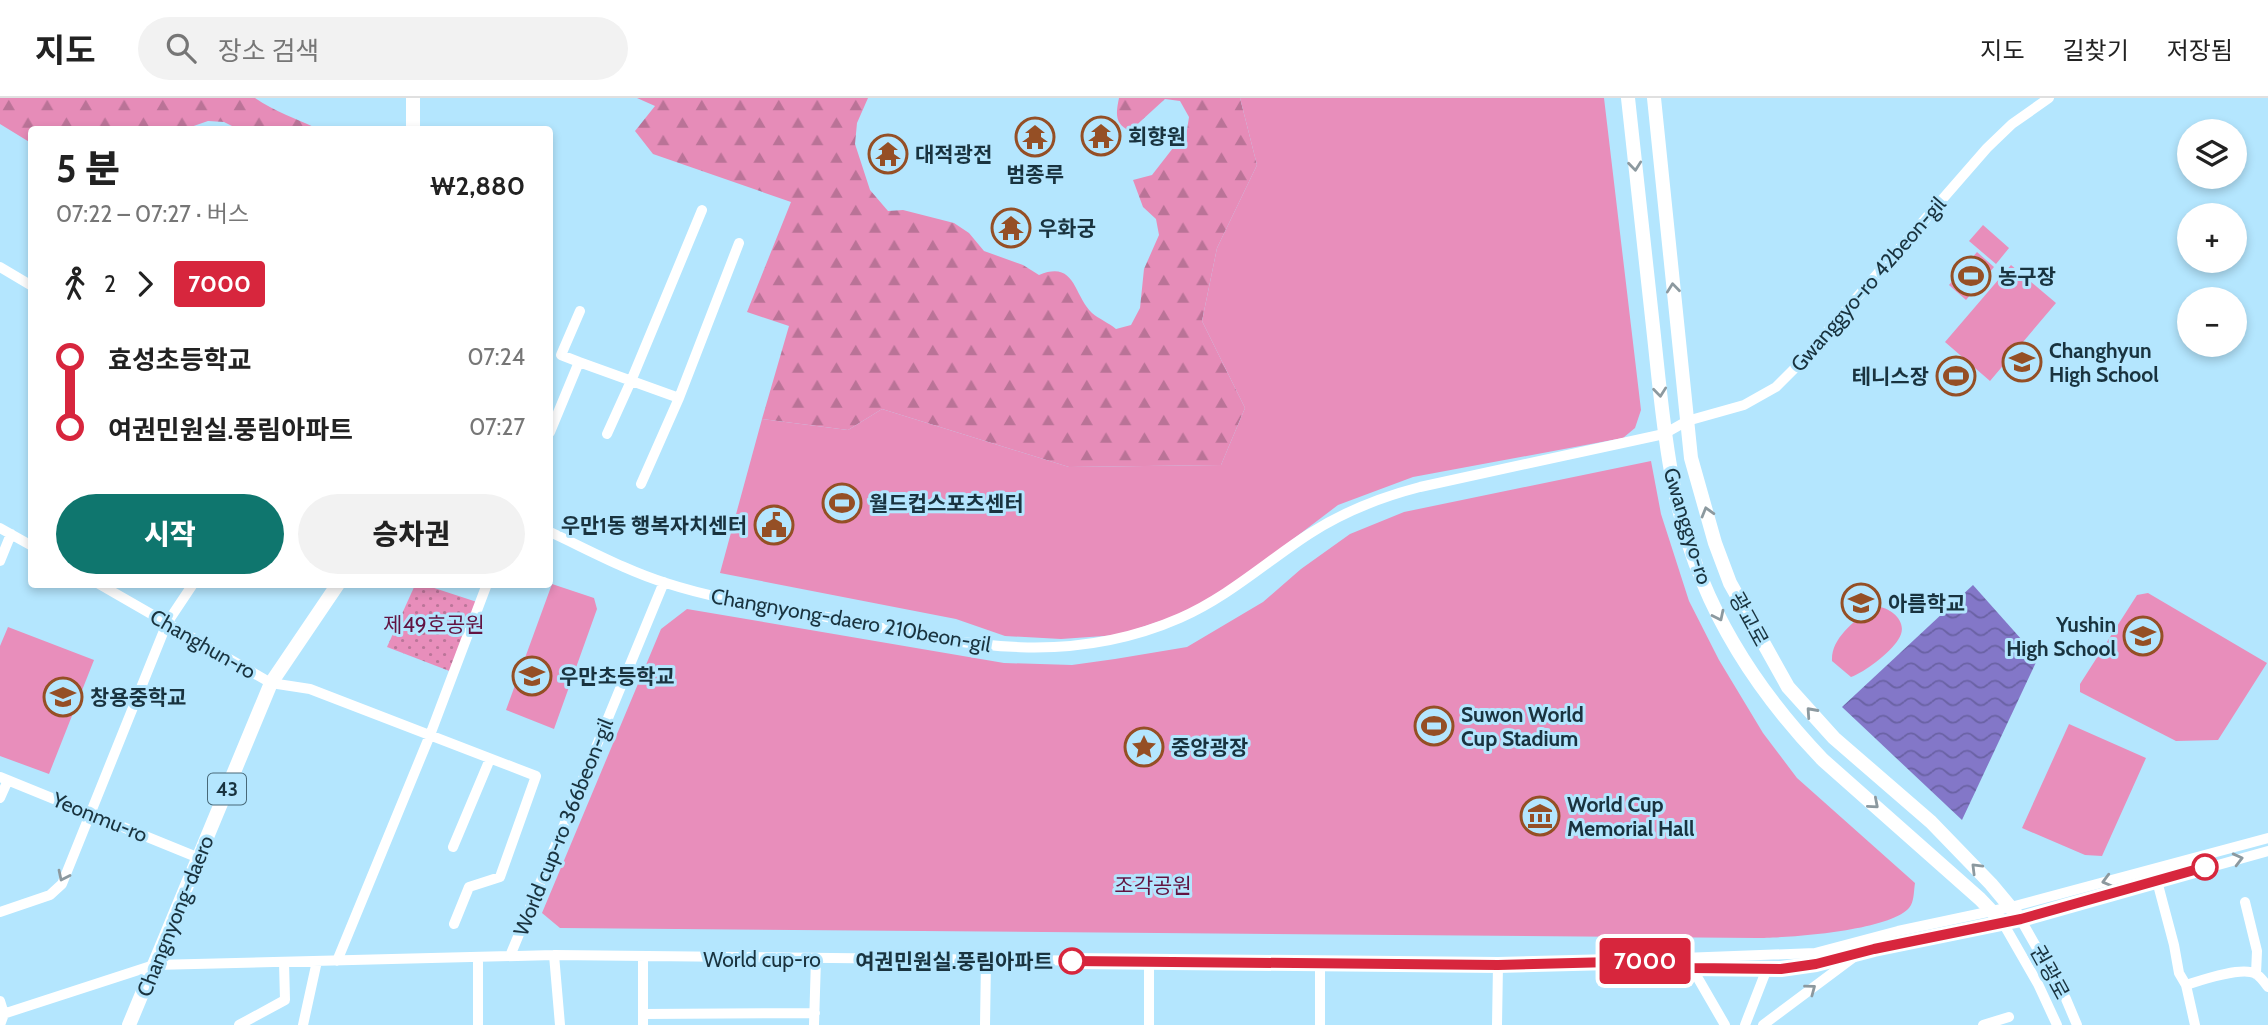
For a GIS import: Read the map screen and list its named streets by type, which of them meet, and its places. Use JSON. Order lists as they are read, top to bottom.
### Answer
{
  "streets": {
    "main road": [
      "Gwanggyo-ro",
      "광교로",
      "43",
      "Changnyong-daero"
    ],
    "street": [
      "Gwanggyo-ro 42beon-gil",
      "Changnyong-daero 210beon-gil",
      "Changhun-ro",
      "Yeonmu-ro",
      "World cup-ro 366beon-gil",
      "World cup-ro",
      "권광로"
    ]
  },
  "crossings": [
    ["Gwanggyo-ro 42beon-gil", "Gwanggyo-ro"],
    ["Gwanggyo-ro 42beon-gil", "광교로"],
    ["Gwanggyo-ro 42beon-gil", "Changnyong-daero 210beon-gil"],
    ["Gwanggyo-ro", "Changnyong-daero 210beon-gil"],
    ["Gwanggyo-ro", "World cup-ro"],
    ["광교로", "World cup-ro"],
    ["광교로", "권광로"],
    ["Changnyong-daero 210beon-gil", "World cup-ro 366beon-gil"],
    ["Changhun-ro", "Changnyong-daero"],
    ["Yeonmu-ro", "Changnyong-daero"],
    ["World cup-ro 366beon-gil", "World cup-ro"],
    ["Changnyong-daero", "World cup-ro"],
    ["World cup-ro", "권광로"]
  ],
  "one_way": ["Gwanggyo-ro", "광교로"],
  "parks": ["제49호공원", "조각공원"],
  "places": {
    "temple": [
      "회향원",
      "범종루",
      "대적광전",
      "우화궁"
    ],
    "sports": [
      "농구장",
      "테니스장",
      "월드컵스포츠센터",
      "Suwon World Cup Stadium"
    ],
    "school or university": [
      "Changhyun High School",
      "아름학교",
      "Yushin High School",
      "우만초등학교",
      "창용중학교"
    ],
    "public building": ["우만1동 행복자치센터"],
    "place": ["중앙광장"],
    "museum": ["World Cup Memorial Hall"],
    "other": ["여권민원실.풍림아파트"]
  },
  "lines": ["bus line 7000"],
  "page": {
    "header": "지도",
    "search": "장소 검색",
    "nav": ["지도", "길찾기", "저장됨"],
    "on_map": "7000",
    "map_buttons": ["+", "−"],
    "heading": ["5 분", "07:22 – 07:27 · 버스", "₩2,880"],
    "legs": ["2", "7000"],
    "list": [
      {
        "name": "효성초등학교",
        "value": "07:24"
      },
      {
        "name": "여권민원실.풍림아파트",
        "value": "07:27"
      }
    ],
    "buttons": ["시작", "승차권"]
  }
}
